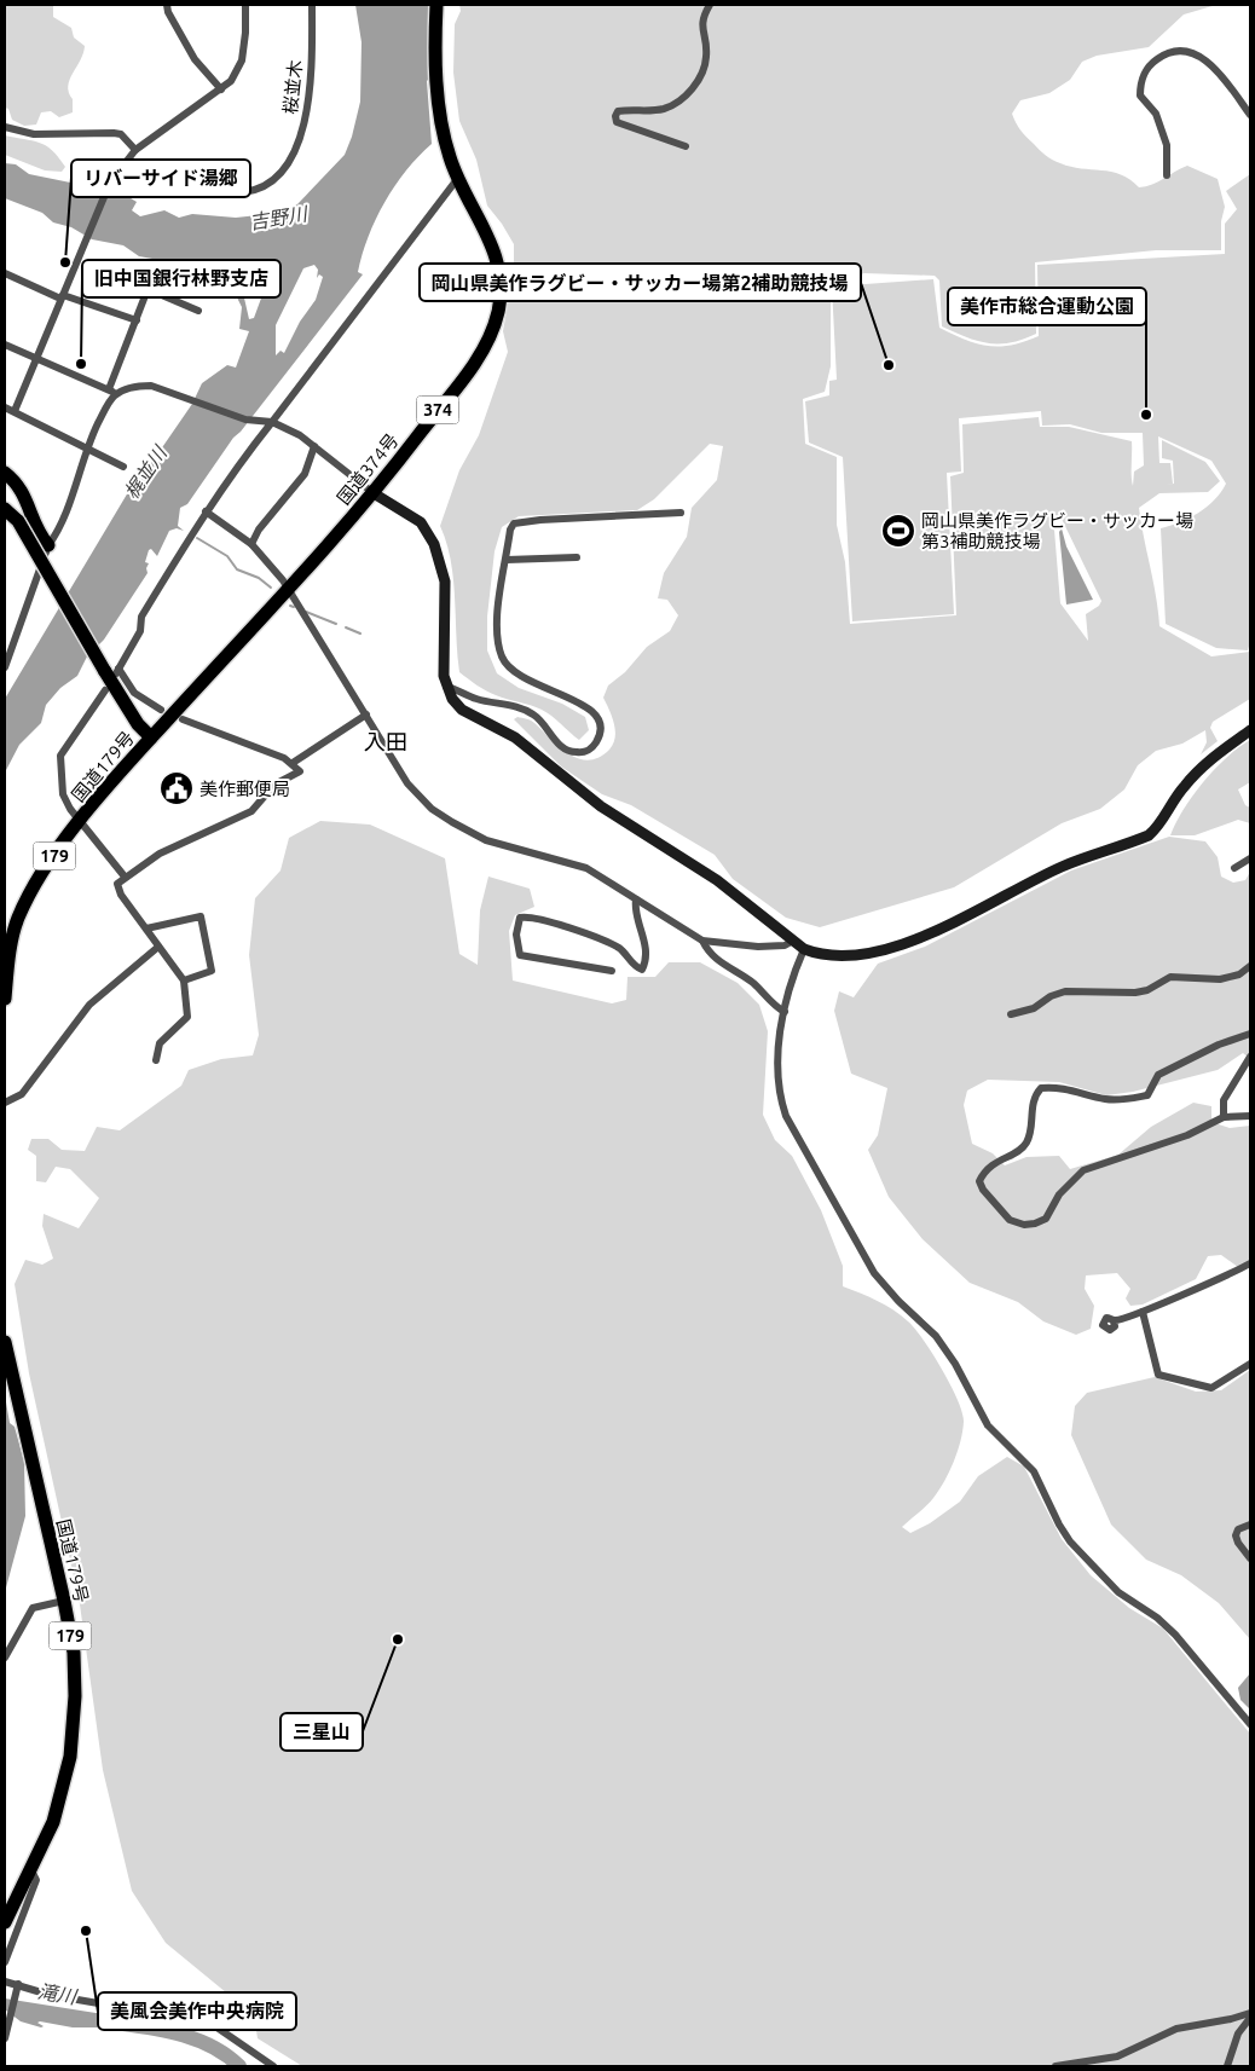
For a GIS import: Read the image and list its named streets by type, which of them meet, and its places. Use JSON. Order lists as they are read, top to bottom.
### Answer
{
  "streets": {
    "highway": [
      "374",
      "国道374号",
      "国道179号",
      "179"
    ],
    "street": ["桜並木"]
  },
  "crossings": [
    ["国道374号", "国道179号"]
  ],
  "districts": ["入田"],
  "water": ["吉野川", "梶並川", "滝川"],
  "places": {
    "other": [
      "リバーサイド湯郷",
      "旧中国銀行林野支店",
      "岡山県美作ラグビー・サッカー場第2補助競技場",
      "美作市総合運動公園",
      "三星山",
      "美風会美作中央病院"
    ],
    "sports": ["岡山県美作ラグビー・サッカー場 第3補助競技場"],
    "public building": ["美作郵便局"]
  }
}
